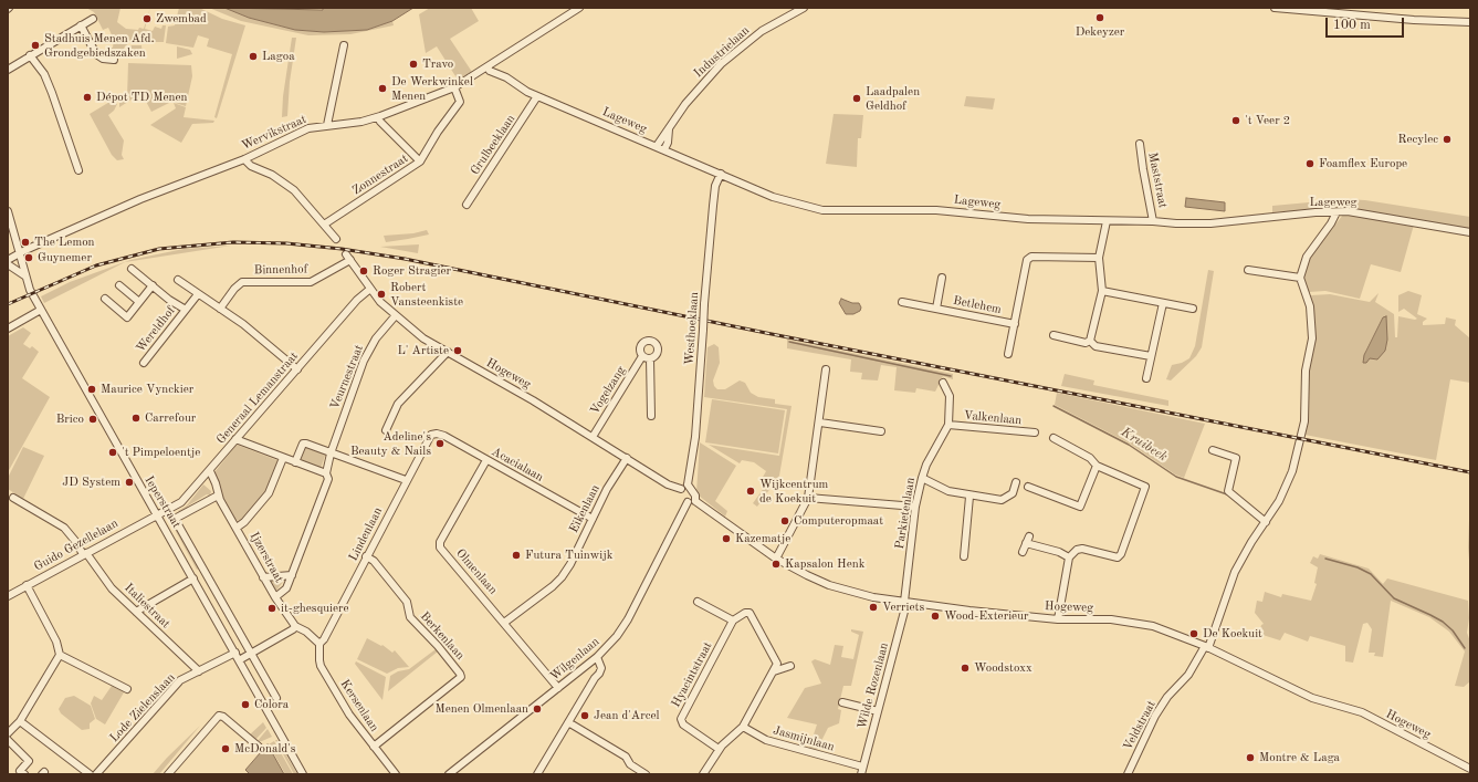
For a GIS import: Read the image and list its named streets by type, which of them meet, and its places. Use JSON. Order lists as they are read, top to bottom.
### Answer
{
  "streets": {
    "street": [
      "Industrielaan",
      "Lageweg",
      "Wervikstraat",
      "Grulbeeklaan",
      "Zonnestraat",
      "Maststraat",
      "Binnenhof",
      "Betlehem",
      "Westhoeklaan",
      "Wereldhof",
      "Hogeweg",
      "Veurnestraat",
      "Vogelzang",
      "Generaal Lemanstraat",
      "Valkenlaan",
      "Acacialaan",
      "Ieperstraat",
      "Eikenlaan",
      "Parkietenlaan",
      "Lindenlaan",
      "Guido Gezellelaan",
      "Ijzerstraat",
      "Olmenlaan",
      "Italiestraat",
      "Berkenlaan",
      "Wilgenlaan",
      "Hyacintstraat",
      "Wilde Rozenlaan",
      "Kersenlaan",
      "Lode Zielenslaan",
      "Veldstraat",
      "Jasmijnlaan"
    ]
  },
  "crossings": [
    ["Industrielaan", "Lageweg"],
    ["Lageweg", "Wervikstraat"],
    ["Lageweg", "Grulbeeklaan"],
    ["Lageweg", "Maststraat"],
    ["Lageweg", "Westhoeklaan"],
    ["Wervikstraat", "Zonnestraat"],
    ["Wervikstraat", "Ieperstraat"],
    ["Binnenhof", "Hogeweg"],
    ["Hogeweg", "Veurnestraat"],
    ["Hogeweg", "Vogelzang"],
    ["Hogeweg", "Generaal Lemanstraat"],
    ["Hogeweg", "Eikenlaan"],
    ["Hogeweg", "Parkietenlaan"],
    ["Hogeweg", "Wilde Rozenlaan"],
    ["Hogeweg", "Veldstraat"],
    ["Veurnestraat", "Ijzerstraat"],
    ["Generaal Lemanstraat", "Ieperstraat"],
    ["Generaal Lemanstraat", "Guido Gezellelaan"],
    ["Generaal Lemanstraat", "Ijzerstraat"],
    ["Valkenlaan", "Parkietenlaan"],
    ["Acacialaan", "Eikenlaan"],
    ["Acacialaan", "Lindenlaan"],
    ["Acacialaan", "Olmenlaan"],
    ["Ieperstraat", "Guido Gezellelaan"],
    ["Ieperstraat", "Ijzerstraat"],
    ["Ieperstraat", "Lode Zielenslaan"],
    ["Eikenlaan", "Olmenlaan"],
    ["Parkietenlaan", "Wilde Rozenlaan"],
    ["Lindenlaan", "Ijzerstraat"],
    ["Lindenlaan", "Berkenlaan"],
    ["Lindenlaan", "Kersenlaan"],
    ["Guido Gezellelaan", "Italiestraat"],
    ["Ijzerstraat", "Kersenlaan"],
    ["Olmenlaan", "Wilgenlaan"],
    ["Italiestraat", "Lode Zielenslaan"],
    ["Berkenlaan", "Kersenlaan"],
    ["Wilde Rozenlaan", "Jasmijnlaan"]
  ],
  "water": ["Kruibeek"],
  "places": [
    "Dekeyzer",
    "Zwembad",
    "Stadhuis Menen Afd. Grondgebiedszaken",
    "Lagoa",
    "Travo",
    "De Werkwinkel Menen",
    "Dépot TD Menen",
    "Laadpalen Geldhof",
    "'t Veer 2",
    "Recylec",
    "Foamflex Europe",
    "The Lemon",
    "Guynemer",
    "Roger Stragier",
    "Robert Vansteenkiste",
    "L' Artiste",
    "Maurice Vynckier",
    "Carrefour",
    "Brico",
    "Adeline's Beauty & Nails",
    "'t Pimpeloentje",
    "JD System",
    "Wijkcentrum de Koekuit",
    "Computeropmaat",
    "Kazematje",
    "Futura Tuinwijk",
    "Kapsalon Henk",
    "Verriets",
    "it-ghesquiere",
    "Wood-Exterieur",
    "De Koekuit",
    "Woodstoxx",
    "Colora",
    "Menen Olmenlaan",
    "Jean d'Arcel",
    "McDonald's",
    "Montre & Laga"
  ],
  "scale_bar": "100 m"
}
